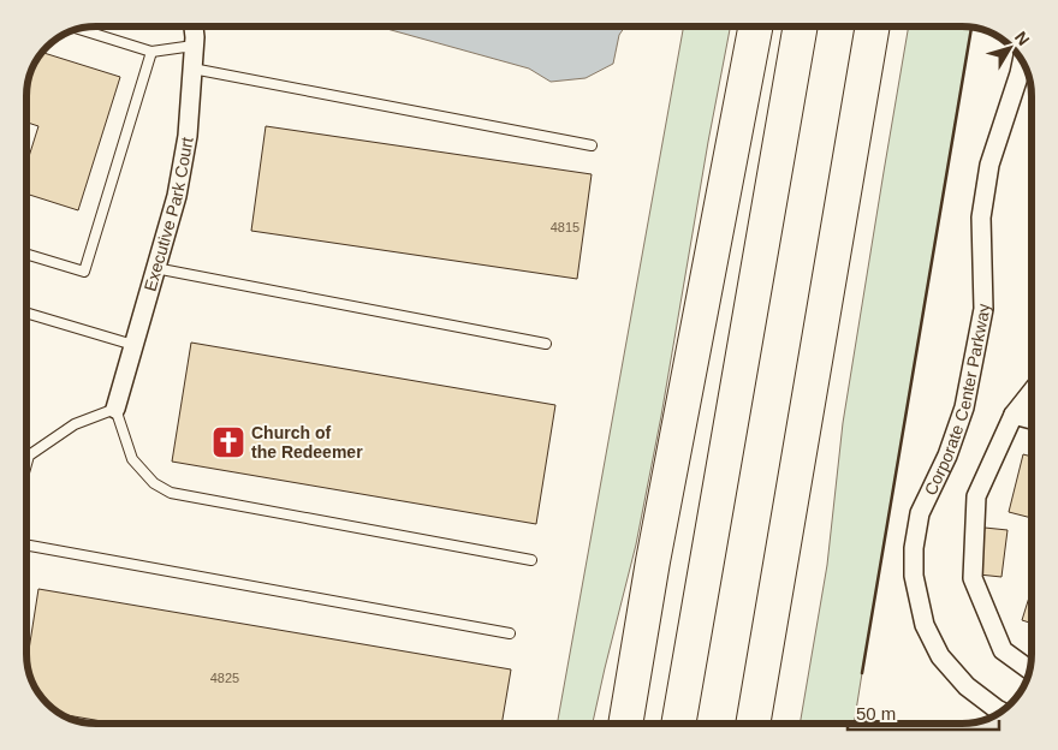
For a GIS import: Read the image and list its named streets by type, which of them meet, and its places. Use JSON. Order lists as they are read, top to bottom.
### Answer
{
  "streets": {
    "street": ["Executive Park Court", "Corporate Center Parkway"]
  },
  "places": {
    "church": ["Church of the Redeemer"]
  },
  "house_numbers": ["4815", "4825"],
  "scale_bar": "50 m",
  "north": "top right"
}
